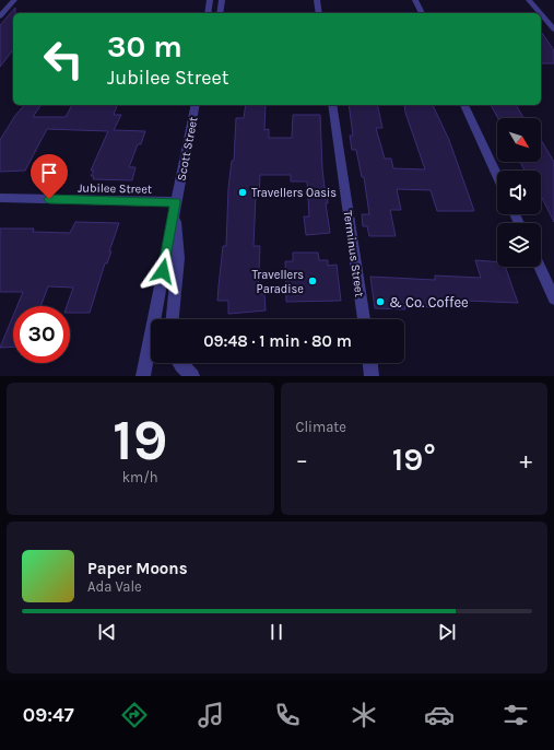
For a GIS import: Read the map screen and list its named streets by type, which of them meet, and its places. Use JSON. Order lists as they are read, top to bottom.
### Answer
{
  "streets": {
    "street": ["Scott Street", "Jubilee Street", "Terminus Street"]
  },
  "crossings": [
    ["Scott Street", "Jubilee Street"]
  ],
  "places": ["Travellers Oasis", "Travellers Paradise", "& Co. Coffee"],
  "north": "bottom right",
  "page": {
    "turn": ["30 m", "Jubilee Street"],
    "limit": "30",
    "trip": "09:48 · 1 min · 80 m",
    "tile": [
      ["19", "km/h"],
      "Climate"
    ],
    "heat": ["−", "19°", "+"],
    "song": ["Paper Moons", "Ada Vale"],
    "tabs": "09:47"
  }
}
